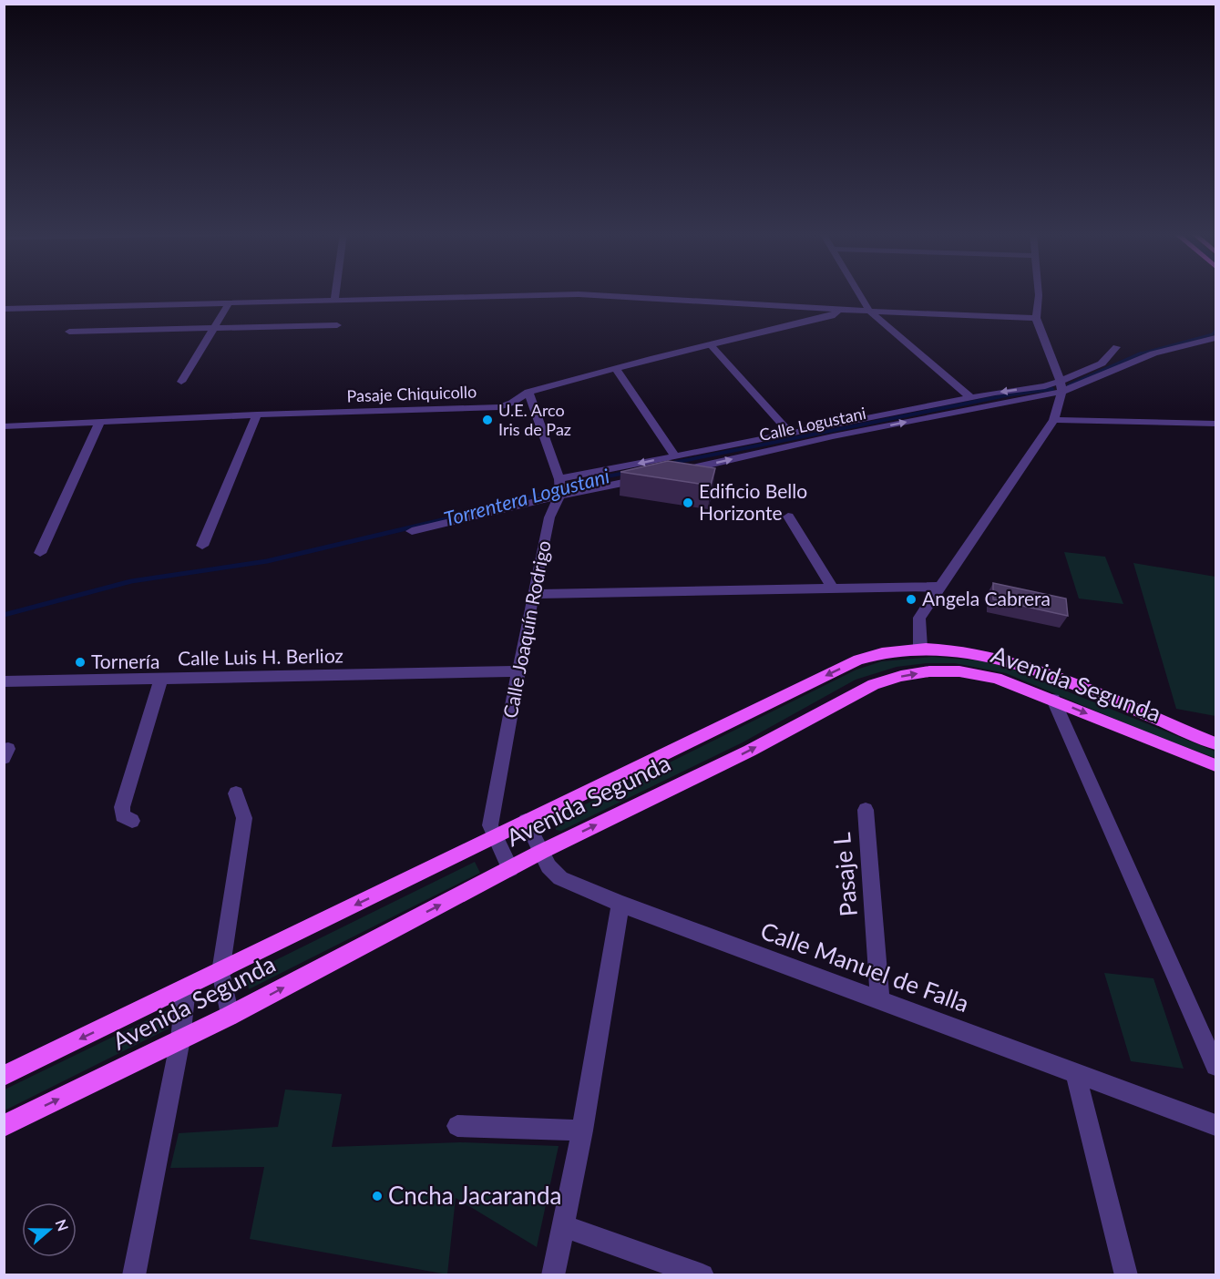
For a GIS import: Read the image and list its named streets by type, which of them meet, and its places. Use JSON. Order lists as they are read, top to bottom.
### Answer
{
  "streets": {
    "main road": ["Avenida Segunda"],
    "street": [
      "Pasaje Chiquicollo",
      "Calle Logustani",
      "Calle Joaquín Rodrigo",
      "Calle Luis H. Berlioz",
      "Pasaje L",
      "Calle Manuel de Falla"
    ]
  },
  "crossings": [
    ["Calle Logustani", "Calle Joaquín Rodrigo"],
    ["Calle Joaquín Rodrigo", "Calle Luis H. Berlioz"],
    ["Calle Joaquín Rodrigo", "Avenida Segunda"],
    ["Avenida Segunda", "Calle Manuel de Falla"],
    ["Pasaje L", "Calle Manuel de Falla"]
  ],
  "water": ["Torrentera Logustani"],
  "places": [
    "U.E. Arco Iris de Paz",
    "Edificio Bello Horizonte",
    "Angela Cabrera",
    "Tornería",
    "Cncha Jacaranda"
  ],
  "north": "right"
}
